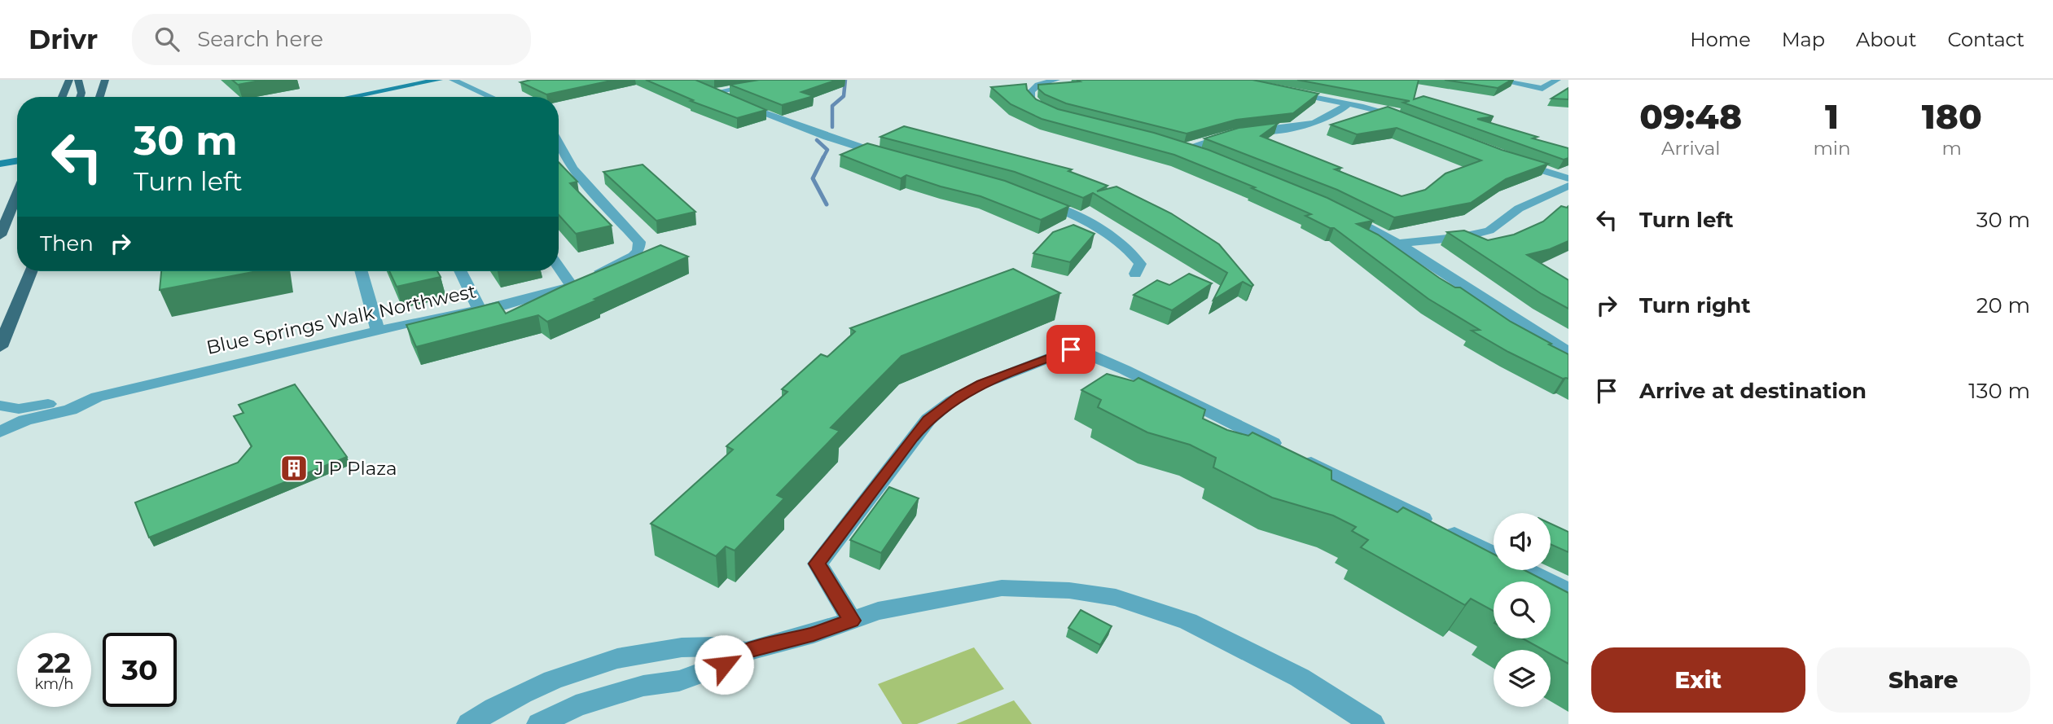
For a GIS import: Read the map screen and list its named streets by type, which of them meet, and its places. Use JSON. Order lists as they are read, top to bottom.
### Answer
{
  "streets": {
    "street": ["Blue Springs Walk Northwest"]
  },
  "places": {
    "building": ["J P Plaza"]
  },
  "page": {
    "header": "Drivr",
    "search": "Search here",
    "nav": [
      "Home",
      "Map",
      "About",
      "Contact"
    ],
    "eta": [
      "09:48",
      "Arrival",
      "1",
      "min",
      "180",
      "m"
    ],
    "turn": ["30 m", "Turn left"],
    "list": [
      {
        "name": "Turn left",
        "value": "30 m"
      },
      {
        "name": "Turn right",
        "value": "20 m"
      },
      {
        "name": "Arrive at destination",
        "value": "130 m"
      }
    ],
    "then": "Then",
    "speed": "22 km/h",
    "limit": "30",
    "buttons": ["Exit", "Share"]
  }
}
